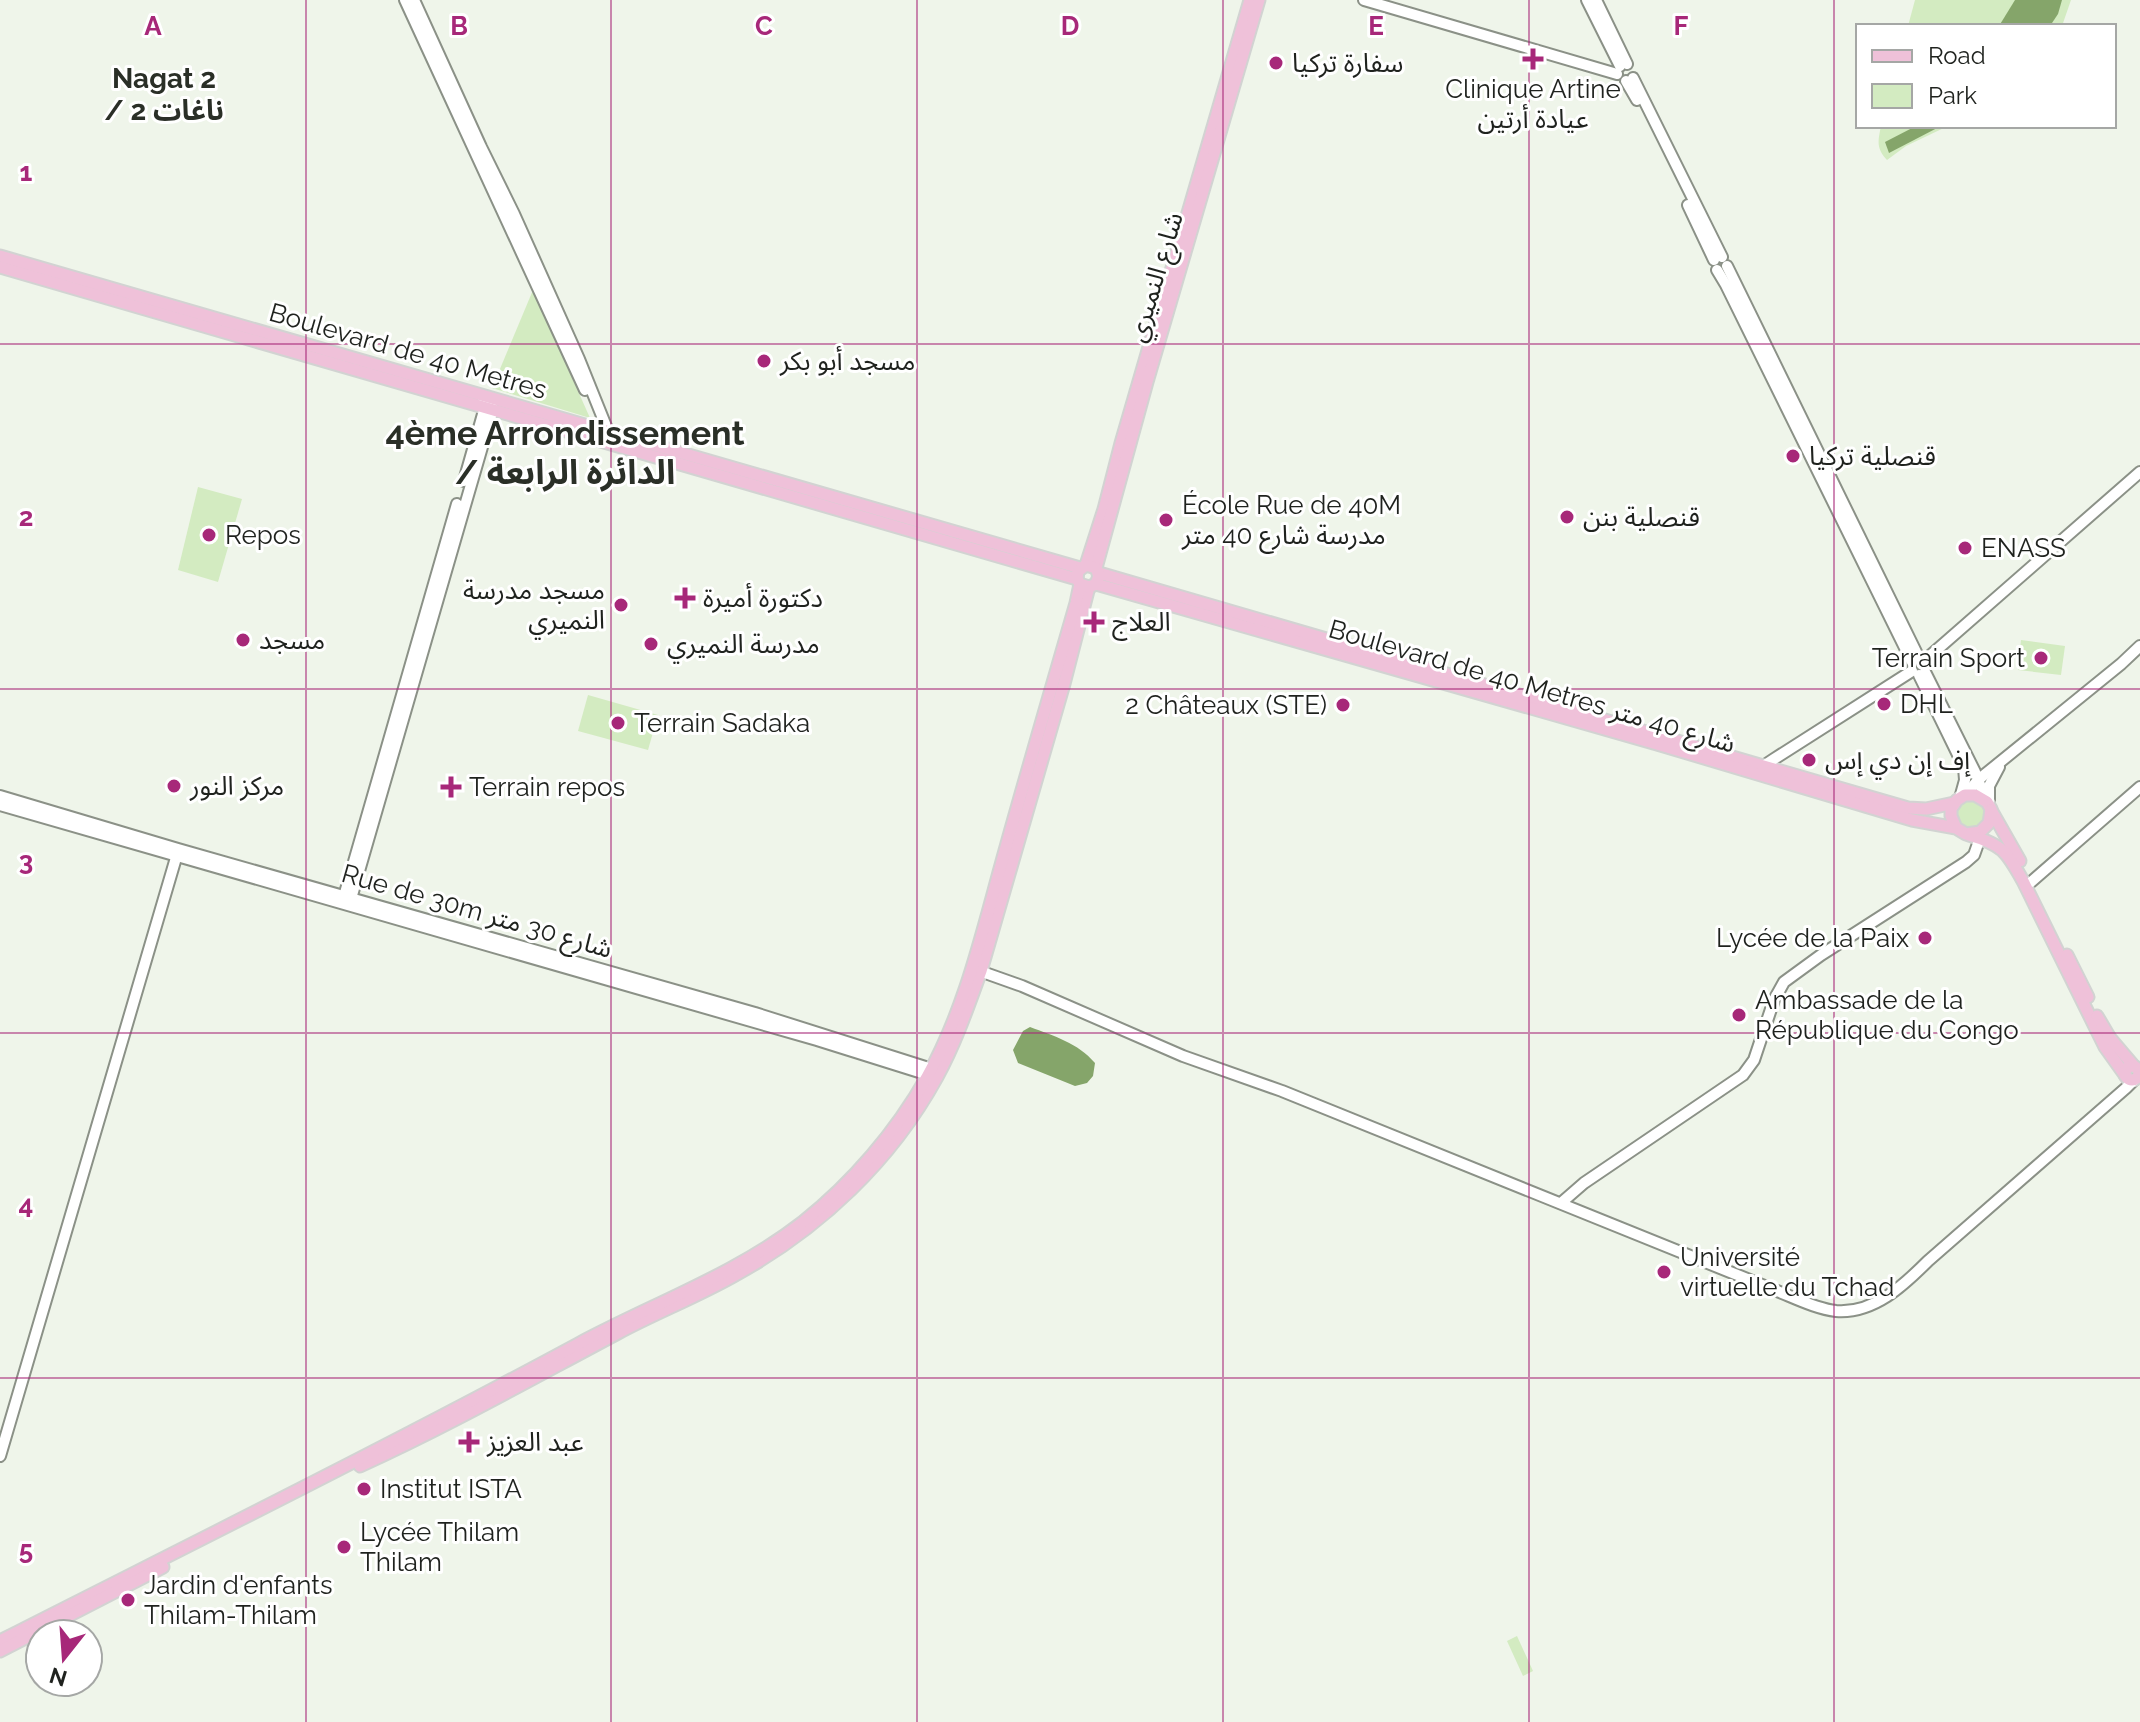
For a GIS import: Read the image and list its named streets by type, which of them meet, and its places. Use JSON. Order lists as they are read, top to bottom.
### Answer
{
  "streets": {
    "main road": ["شارع النميري", "Boulevard de 40 Metres", "Boulevard de 40 Metres شارع 40 متر"],
    "street": ["Rue de 30m شارع 30 متر"]
  },
  "crossings": [
    ["شارع النميري", "Boulevard de 40 Metres"],
    ["شارع النميري", "Boulevard de 40 Metres شارع 40 متر"],
    ["Boulevard de 40 Metres", "Boulevard de 40 Metres شارع 40 متر"]
  ],
  "districts": ["Nagat 2 / ناغات 2", "4ème Arrondissement / الدائرة الرابعة"],
  "places": {
    "health": [
      "Clinique Artine عيادة أرتين",
      "دكتورة أميرة",
      "العلاج",
      "Terrain repos",
      "عبد العزيز"
    ],
    "other": [
      "سفارة تركيا",
      "مسجد أبو بكر",
      "قنصلية تركيا",
      "قنصلية بنن",
      "École Rue de 40M مدرسة شارع 40 متر",
      "Repos",
      "ENASS",
      "مسجد مدرسة النميري",
      "مسجد",
      "مدرسة النميري",
      "Terrain Sport",
      "DHL",
      "2 Châteaux (STE)",
      "Terrain Sadaka",
      "إف إن دي إس",
      "مركز النور",
      "Lycée de la Paix",
      "Ambassade de la République du Congo",
      "Université virtuelle du Tchad",
      "Institut ISTA",
      "Lycée Thilam Thilam",
      "Jardin d'enfants Thilam-Thilam"
    ]
  },
  "legend": ["Road", "Park"],
  "north": "bottom",
  "grid": {
    "columns": [
      "A",
      "B",
      "C",
      "D",
      "E",
      "F"
    ],
    "rows": [
      "1",
      "2",
      "3",
      "4",
      "5"
    ]
  }
}
